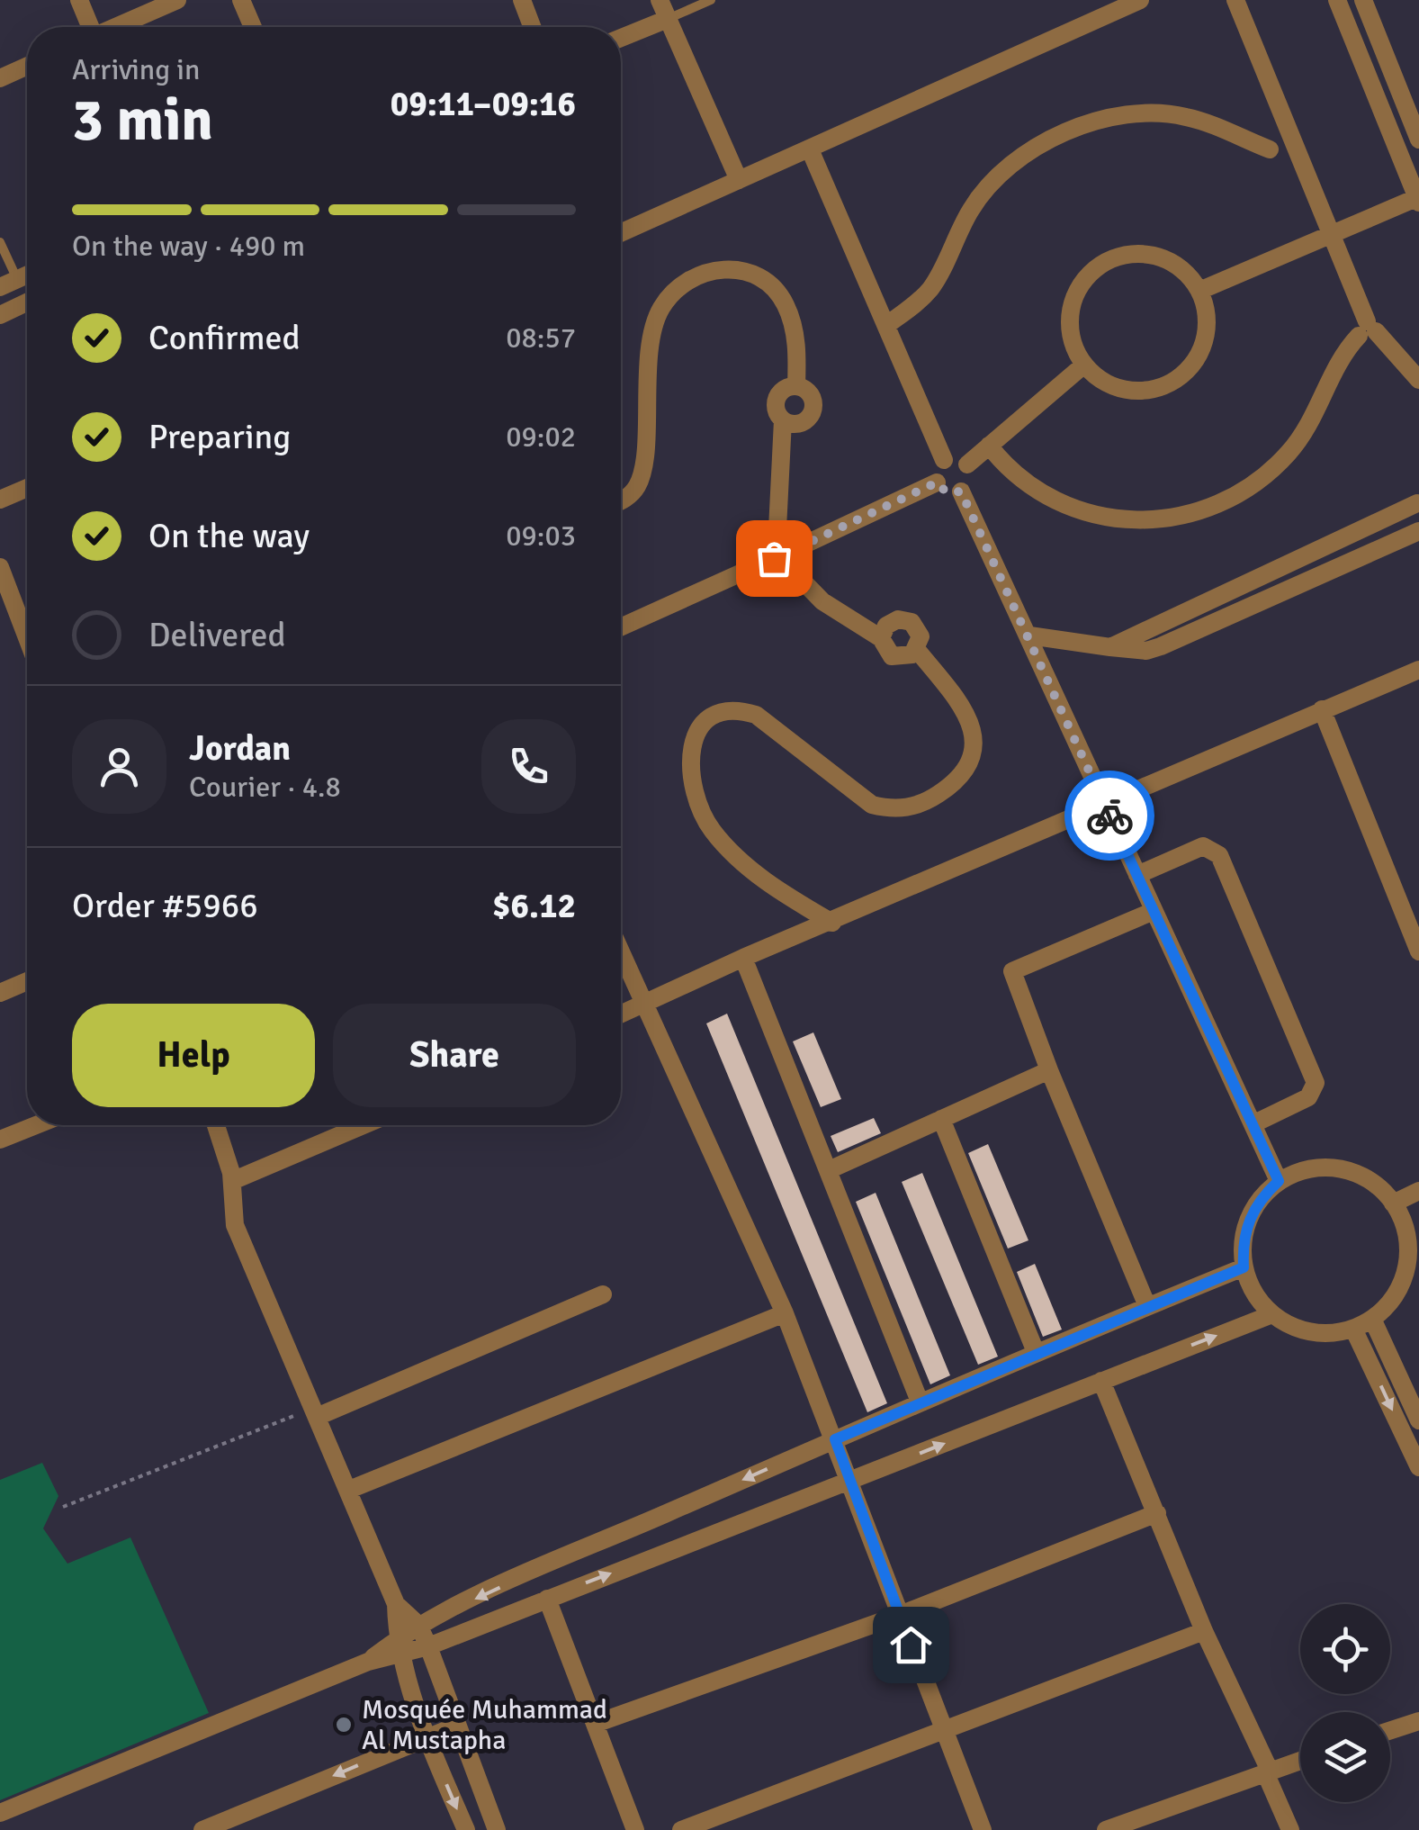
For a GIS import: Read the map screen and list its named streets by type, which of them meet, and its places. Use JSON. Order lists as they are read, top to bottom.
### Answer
{
  "places": ["Mosquée Muhammad Al Mustapha"],
  "page": {
    "heading": ["3 min", "Arriving in", "09:11–09:16"],
    "panel": [
      "Jordan",
      "Courier · 4.8",
      "Order #5966",
      "$6.12"
    ],
    "bar": "On the way · 490 m",
    "list": [
      ["Confirmed", "08:57"],
      ["Preparing", "09:02"],
      ["On the way", "09:03"],
      "Delivered"
    ],
    "buttons": ["Help", "Share"]
  }
}
